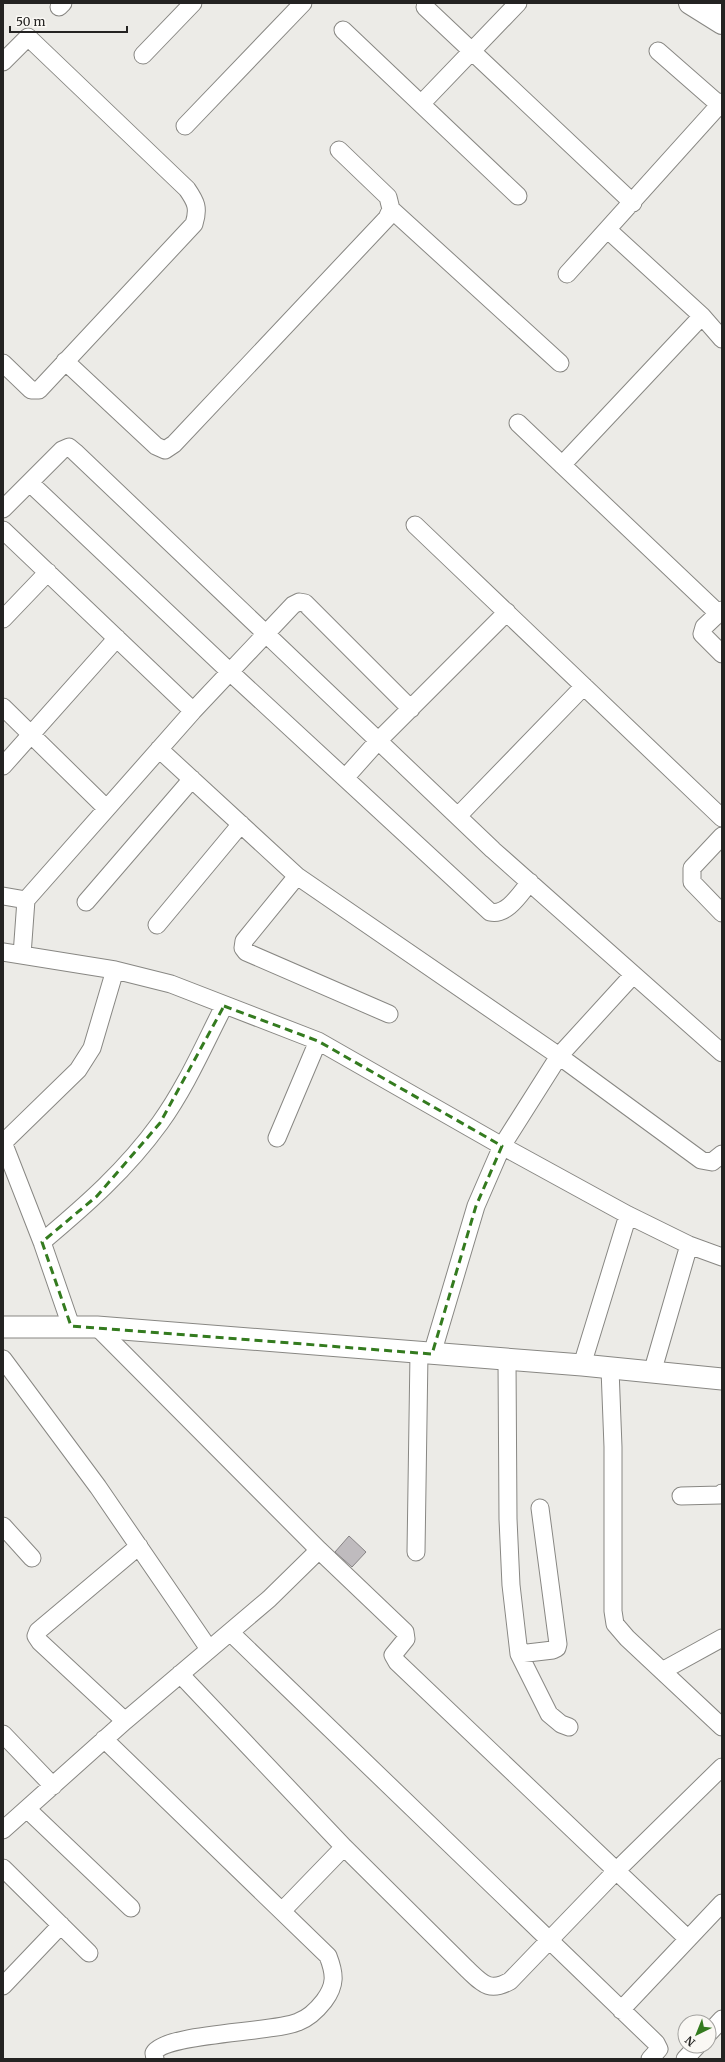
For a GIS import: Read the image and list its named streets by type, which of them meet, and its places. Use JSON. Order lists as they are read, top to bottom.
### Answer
{
  "scale_bar": "50 m",
  "north": "bottom left"
}
